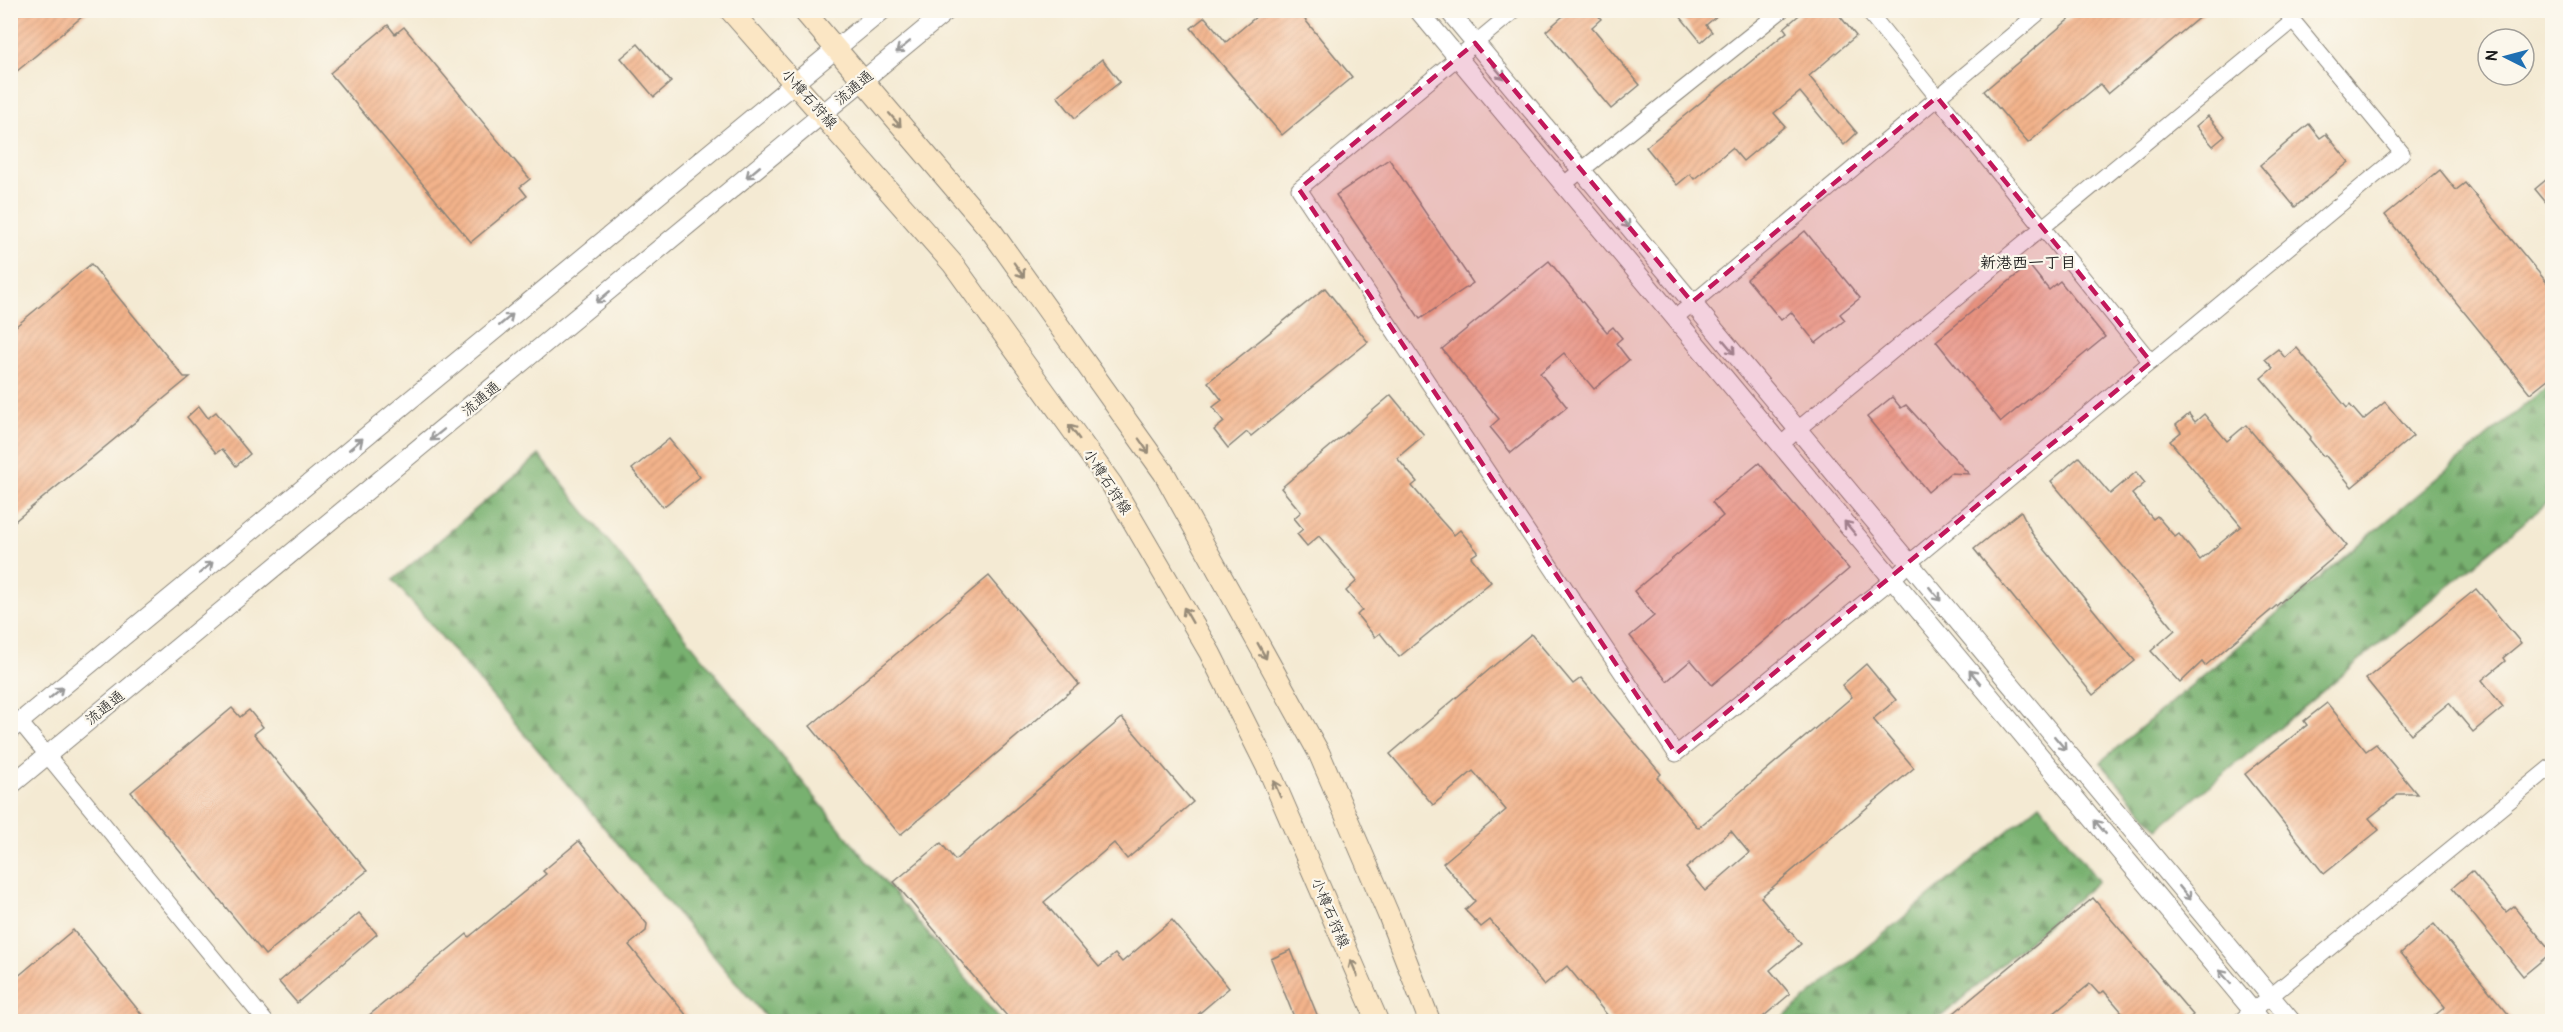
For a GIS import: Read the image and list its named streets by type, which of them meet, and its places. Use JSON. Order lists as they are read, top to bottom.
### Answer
{
  "streets": {
    "main road": ["小樽石狩線"],
    "street": ["流通通"]
  },
  "crossings": [
    ["流通通", "小樽石狩線"]
  ],
  "districts": ["新港西一丁目"],
  "north": "left"
}
